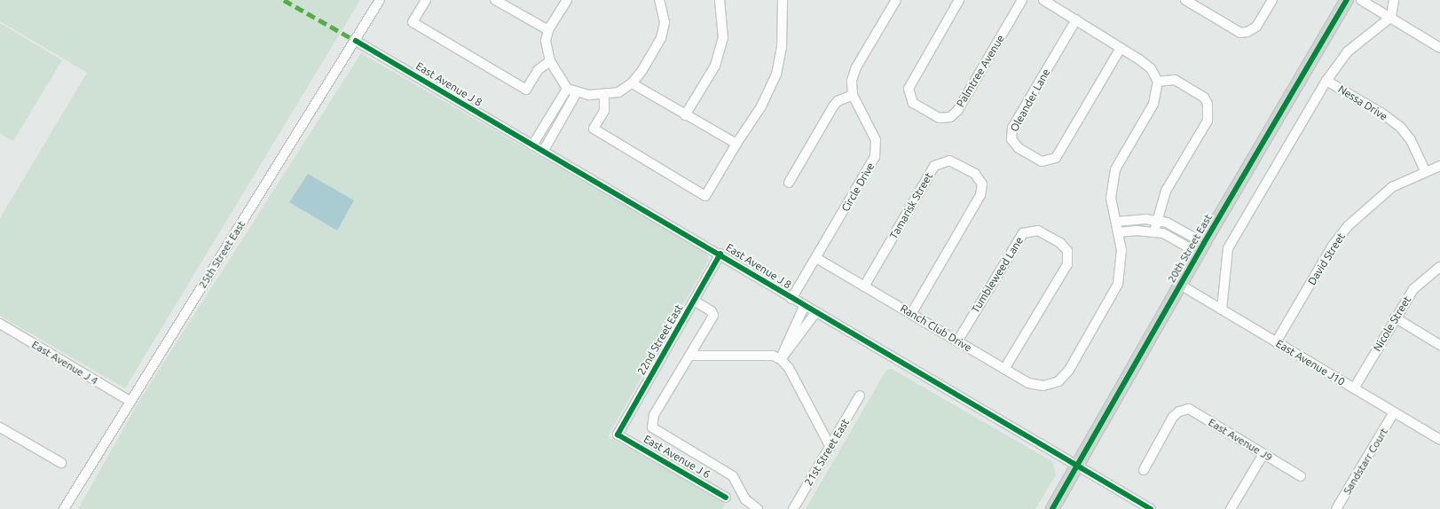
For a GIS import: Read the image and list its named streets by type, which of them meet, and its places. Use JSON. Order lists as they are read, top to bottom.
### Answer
{
  "streets": {
    "main road": ["20th Street East"],
    "street": [
      "Palmtree Avenue",
      "East Avenue J 8",
      "Oleander Lane",
      "Nessa Drive",
      "Circle Drive",
      "Tamarisk Street",
      "25th Street East",
      "David Street",
      "Tumbleweed Lane",
      "Nicole Street",
      "Ranch Club Drive",
      "22nd Street East",
      "East Avenue J 4",
      "East Avenue J10",
      "East Avenue J9",
      "21st Street East",
      "East Avenue J 6",
      "Sandstarr Court"
    ]
  },
  "crossings": [
    ["East Avenue J 8", "Circle Drive"],
    ["East Avenue J 8", "20th Street East"],
    ["East Avenue J 8", "25th Street East"],
    ["East Avenue J 8", "22nd Street East"],
    ["Nessa Drive", "David Street"],
    ["Circle Drive", "Ranch Club Drive"],
    ["Tamarisk Street", "Ranch Club Drive"],
    ["20th Street East", "East Avenue J10"],
    ["25th Street East", "East Avenue J 4"],
    ["David Street", "East Avenue J10"],
    ["Tumbleweed Lane", "Ranch Club Drive"],
    ["Nicole Street", "East Avenue J10"],
    ["22nd Street East", "East Avenue J 6"],
    ["East Avenue J10", "Sandstarr Court"]
  ]
}
